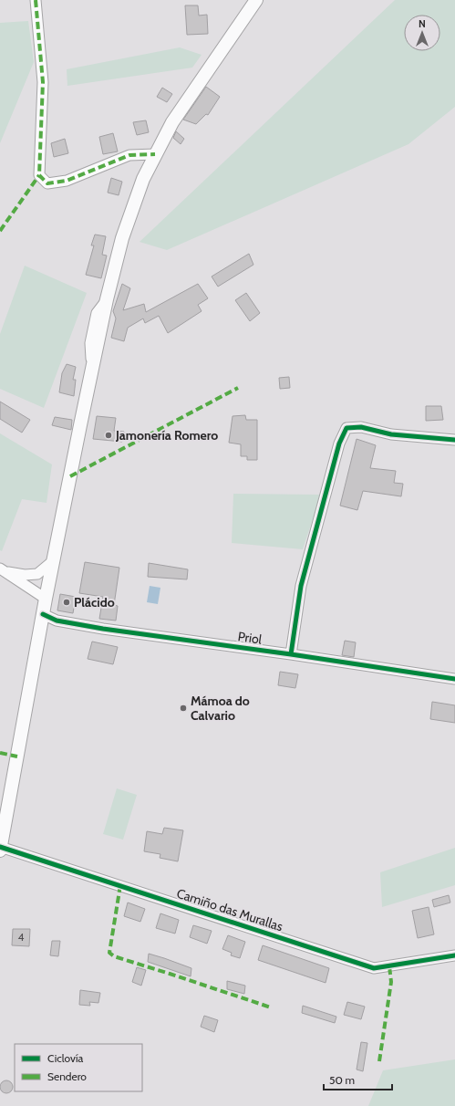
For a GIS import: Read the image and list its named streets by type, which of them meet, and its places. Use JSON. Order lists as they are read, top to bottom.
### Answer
{
  "streets": {
    "street": ["Priol", "Camiño das Murallas"]
  },
  "places": ["Jamonería Romero", "Plácido", "Mámoa do Calvario"],
  "house_numbers": ["4"],
  "legend": ["Ciclovía", "Sendero"],
  "scale_bar": "50 m",
  "north": "top"
}
